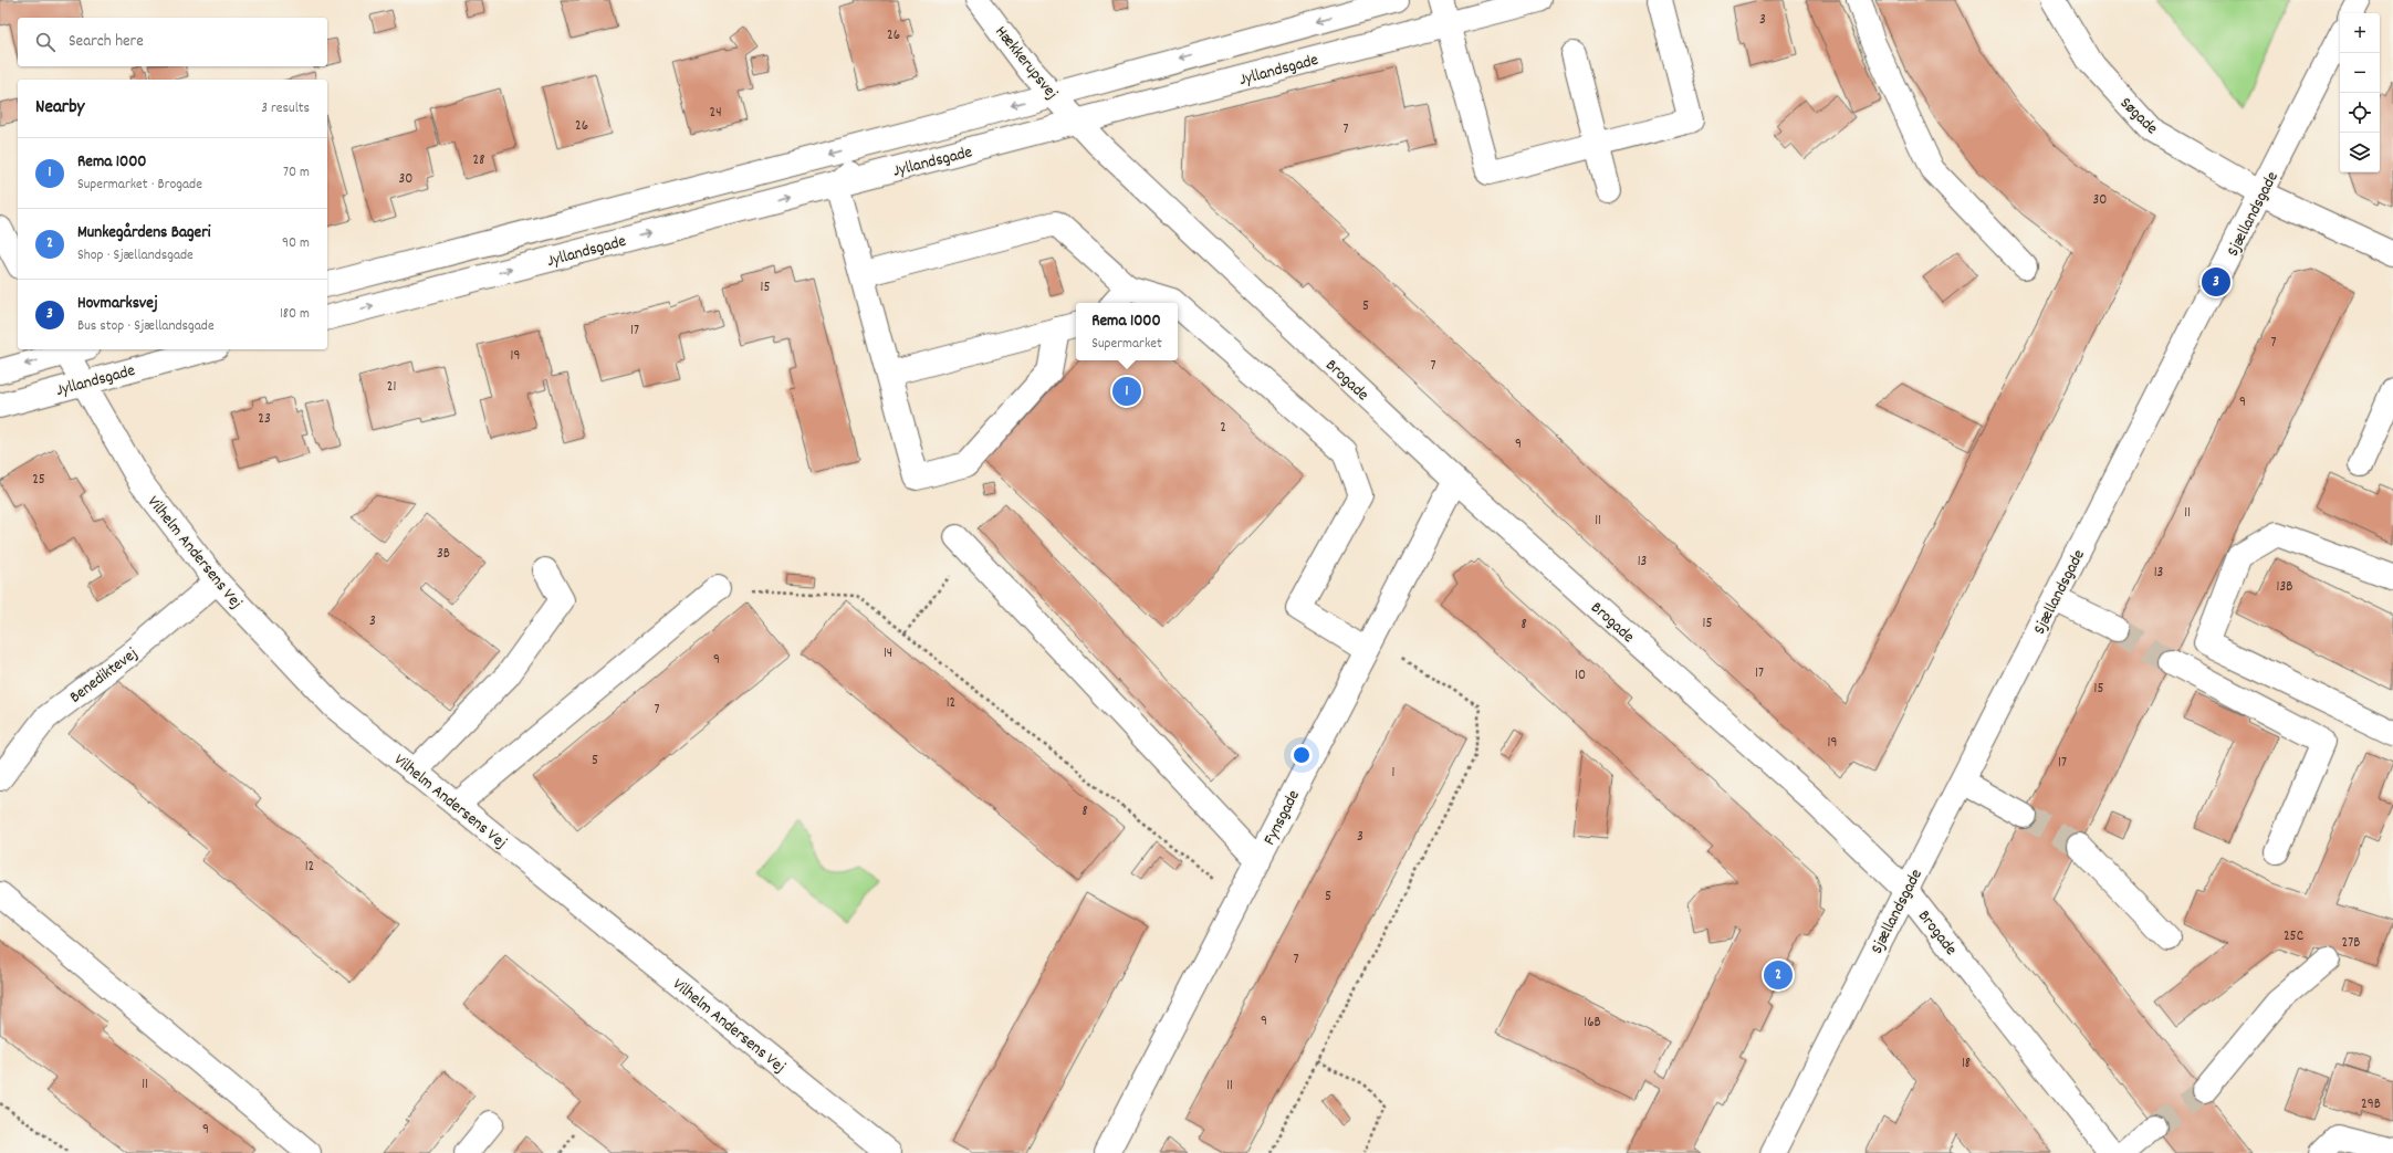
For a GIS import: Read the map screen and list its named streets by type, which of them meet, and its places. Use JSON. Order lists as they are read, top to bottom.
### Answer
{
  "streets": {
    "street": [
      "Hækkerupsvej",
      "Jyllandsgade",
      "Søgade",
      "Sjællandsgade",
      "Brogade",
      "Vilhelm Andersens Vej",
      "Benediktevej",
      "Fynsgade"
    ]
  },
  "crossings": [
    ["Hækkerupsvej", "Jyllandsgade"],
    ["Hækkerupsvej", "Brogade"],
    ["Jyllandsgade", "Brogade"],
    ["Jyllandsgade", "Vilhelm Andersens Vej"],
    ["Søgade", "Sjællandsgade"],
    ["Sjællandsgade", "Brogade"],
    ["Brogade", "Fynsgade"],
    ["Vilhelm Andersens Vej", "Benediktevej"]
  ],
  "house_numbers": [
    "3",
    "26",
    "24",
    "26",
    "7",
    "28",
    "30",
    "30",
    "15",
    "5",
    "17",
    "7",
    "19",
    "7",
    "21",
    "9",
    "23",
    "2",
    "9",
    "25",
    "11",
    "11",
    "3B",
    "13",
    "13",
    "13B",
    "3",
    "15",
    "8",
    "14",
    "9",
    "17",
    "10",
    "15",
    "12",
    "7",
    "19",
    "5",
    "17",
    "1",
    "8",
    "3",
    "12",
    "5",
    "25C",
    "27B",
    "7",
    "9",
    "16B",
    "18",
    "11",
    "11",
    "29B",
    "9"
  ],
  "page": {
    "map_buttons": ["+", "−"],
    "search": "Search here",
    "heading": ["Nearby", "3 results"],
    "list": [
      {
        "mark": "1",
        "name": "Rema 1000",
        "note": "Supermarket · Brogade",
        "value": "70 m"
      },
      {
        "mark": "2",
        "name": "Munkegårdens Bageri",
        "note": "Shop · Sjællandsgade",
        "value": "90 m"
      },
      {
        "mark": "3",
        "name": "Hovmarksvej",
        "note": "Bus stop · Sjællandsgade",
        "value": "180 m"
      }
    ],
    "pins": ["3", "1", "2"],
    "popup": ["Rema 1000", "Supermarket"]
  }
}
